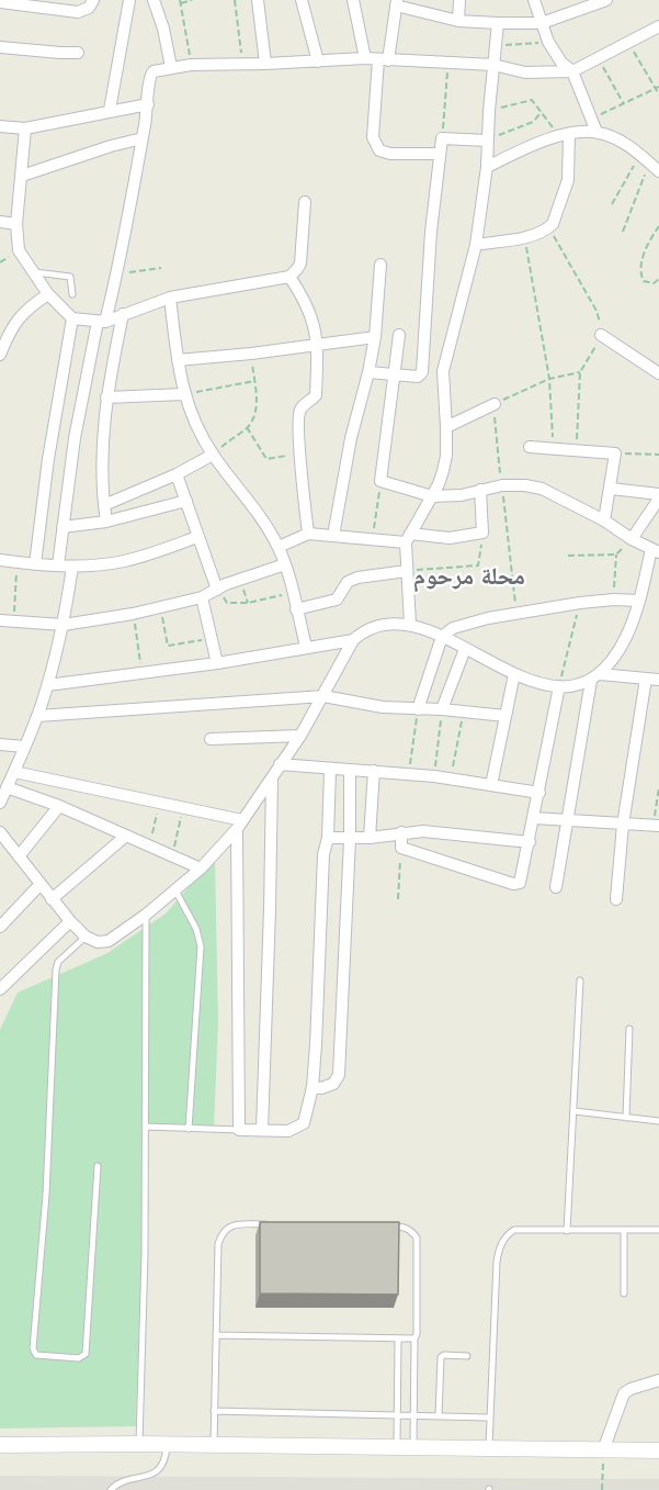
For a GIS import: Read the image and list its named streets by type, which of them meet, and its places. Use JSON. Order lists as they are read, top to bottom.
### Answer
{
  "districts": ["محلة مرحوم"]
}
